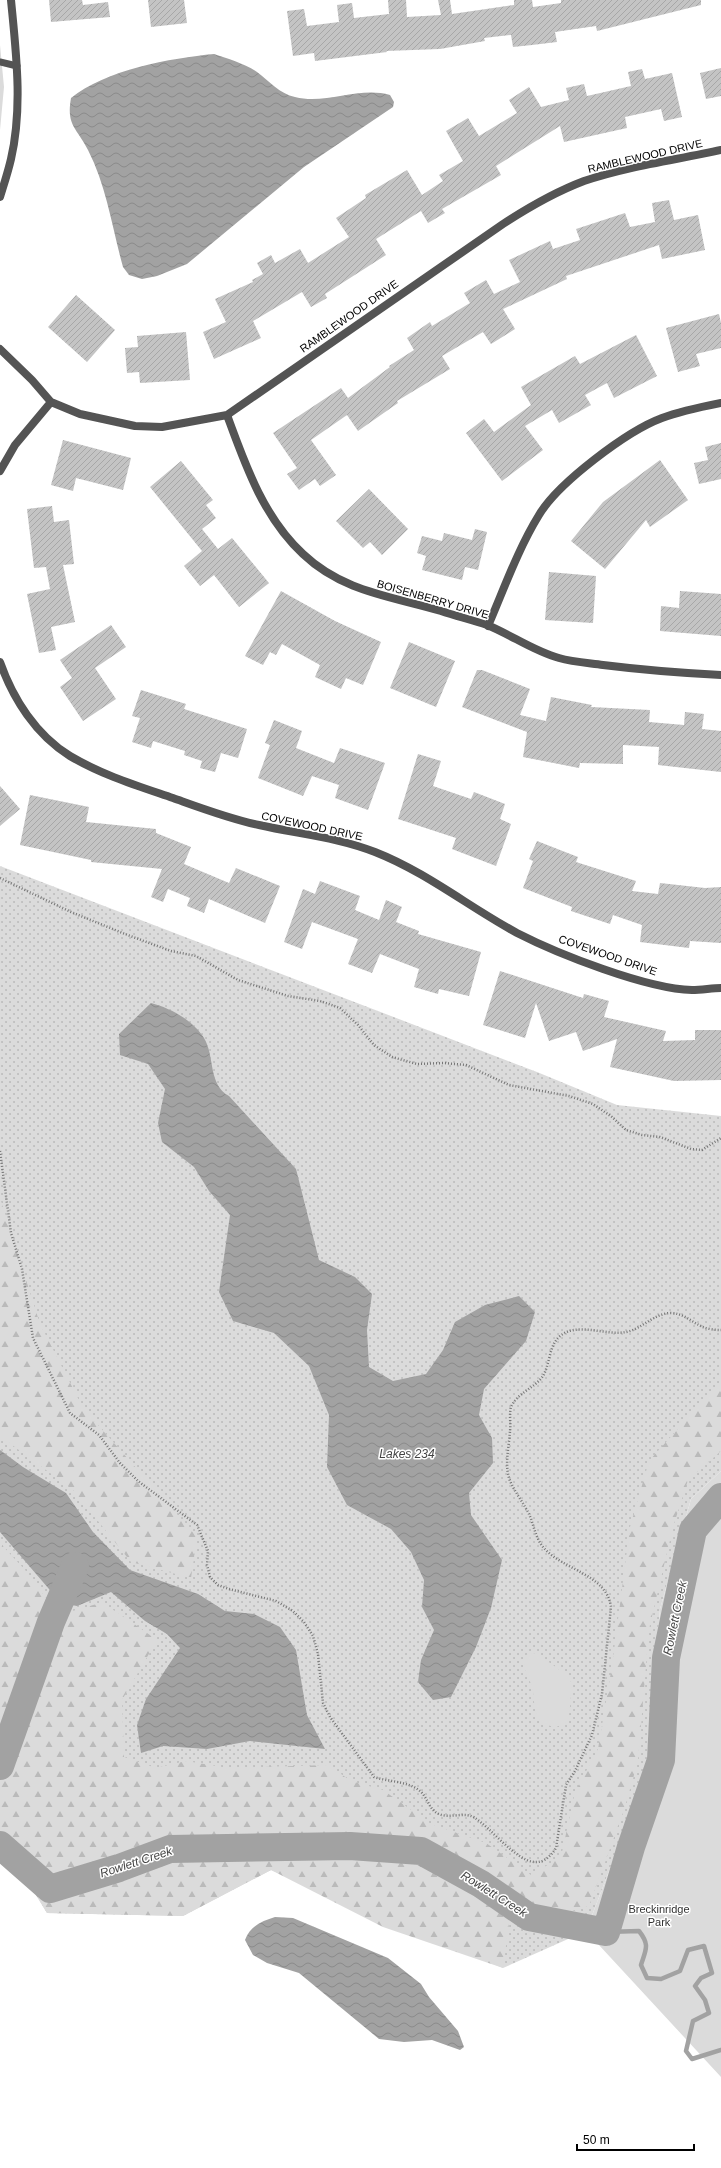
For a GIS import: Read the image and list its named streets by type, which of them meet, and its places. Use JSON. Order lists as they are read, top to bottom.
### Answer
{
  "streets": {
    "street": ["RAMBLEWOOD DRIVE", "BOISENBERRY DRIVE", "COVEWOOD DRIVE"]
  },
  "crossings": [
    ["RAMBLEWOOD DRIVE", "BOISENBERRY DRIVE"]
  ],
  "water": ["Lakes 234", "Rowlett Creek"],
  "parks": ["Breckinridge Park"],
  "scale_bar": "50 m"
}
